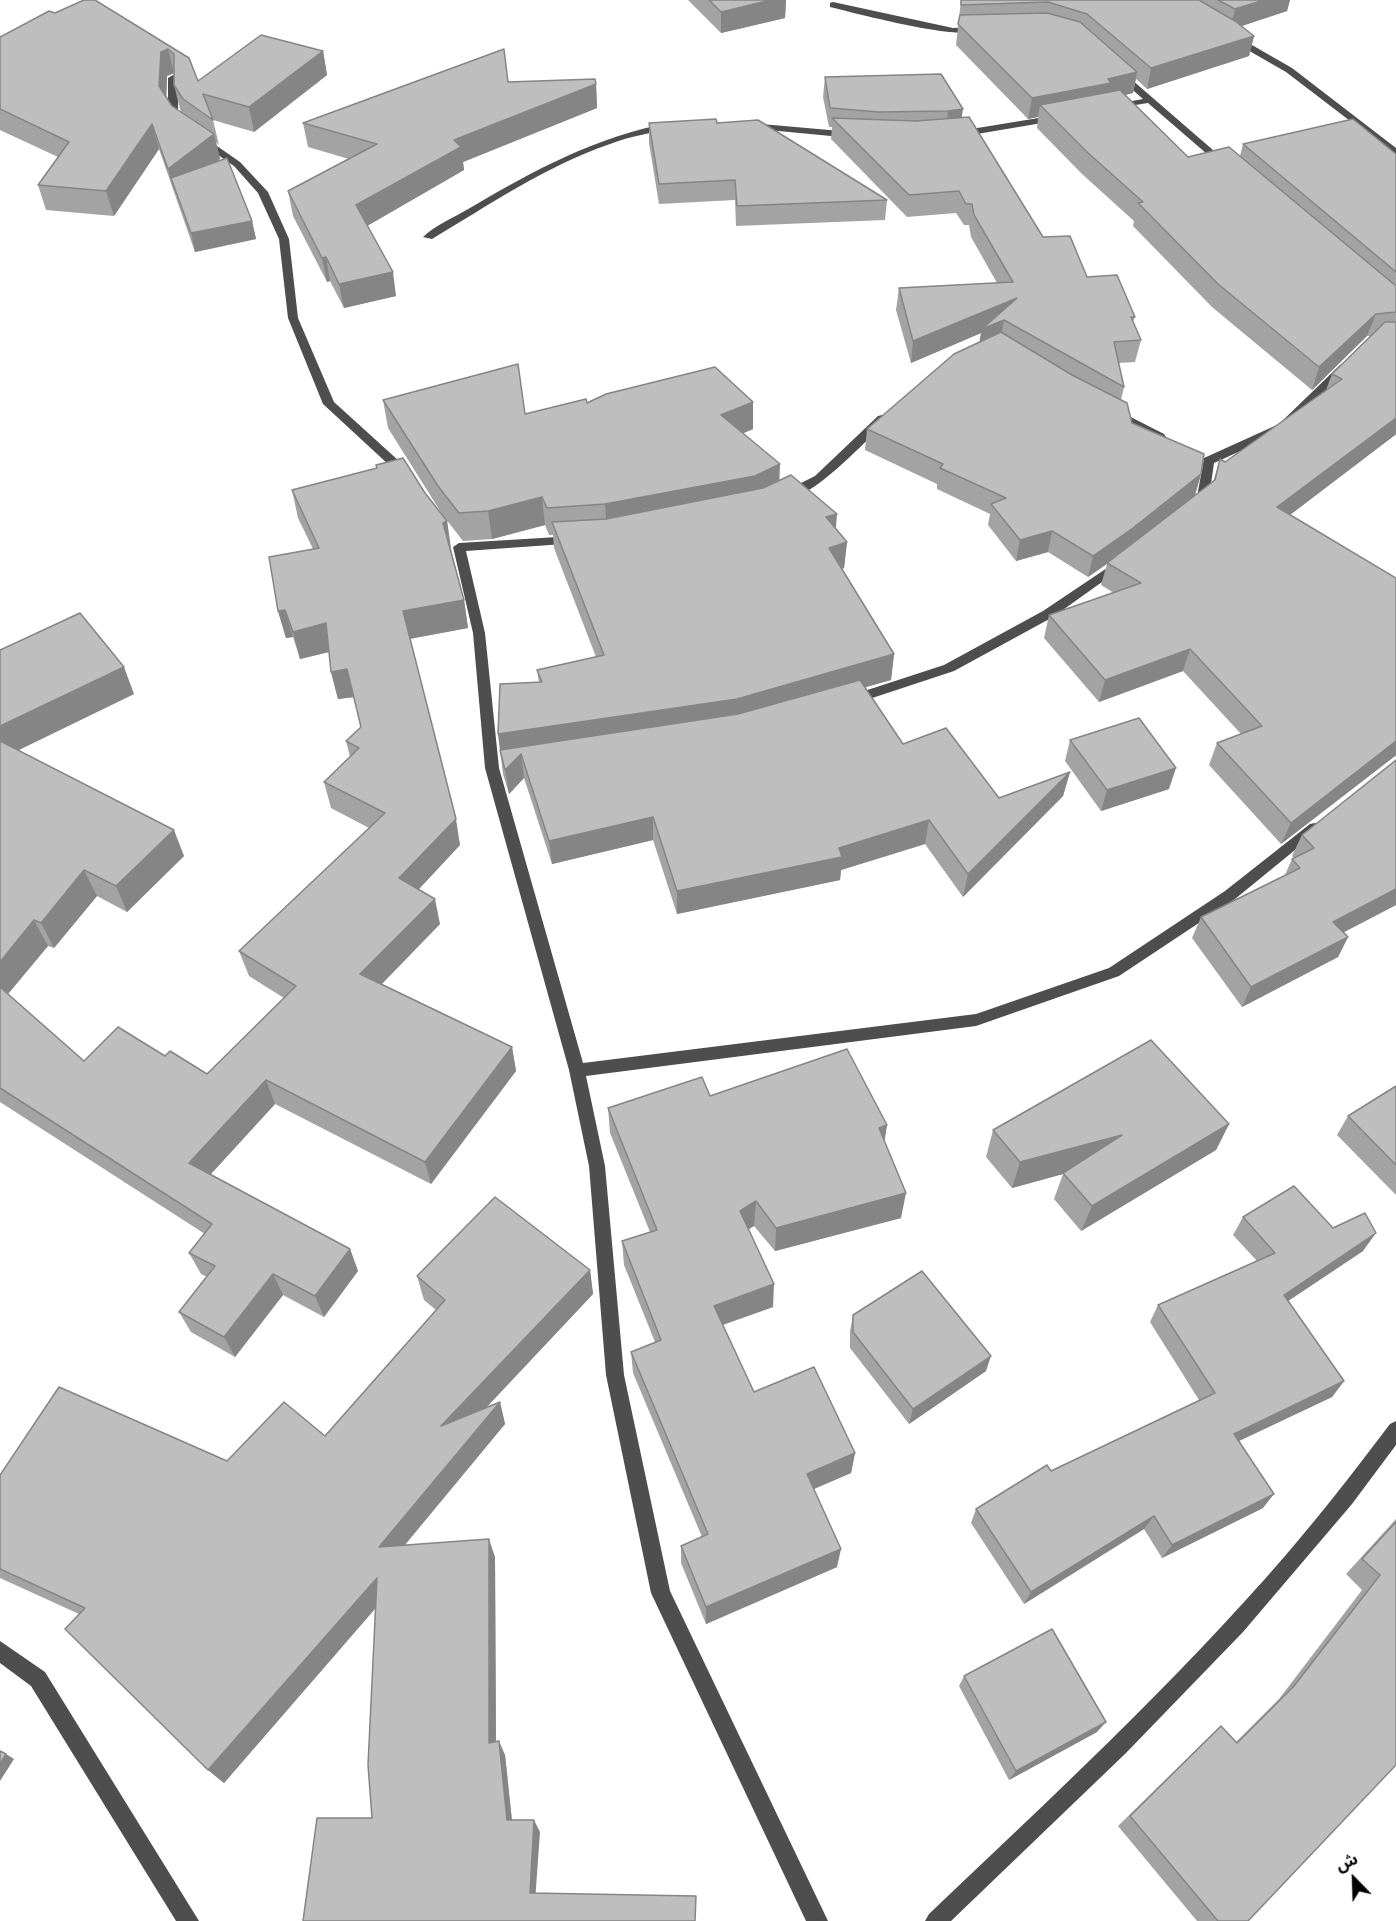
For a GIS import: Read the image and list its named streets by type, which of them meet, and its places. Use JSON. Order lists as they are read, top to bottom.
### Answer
{
  "north": "top left"
}
